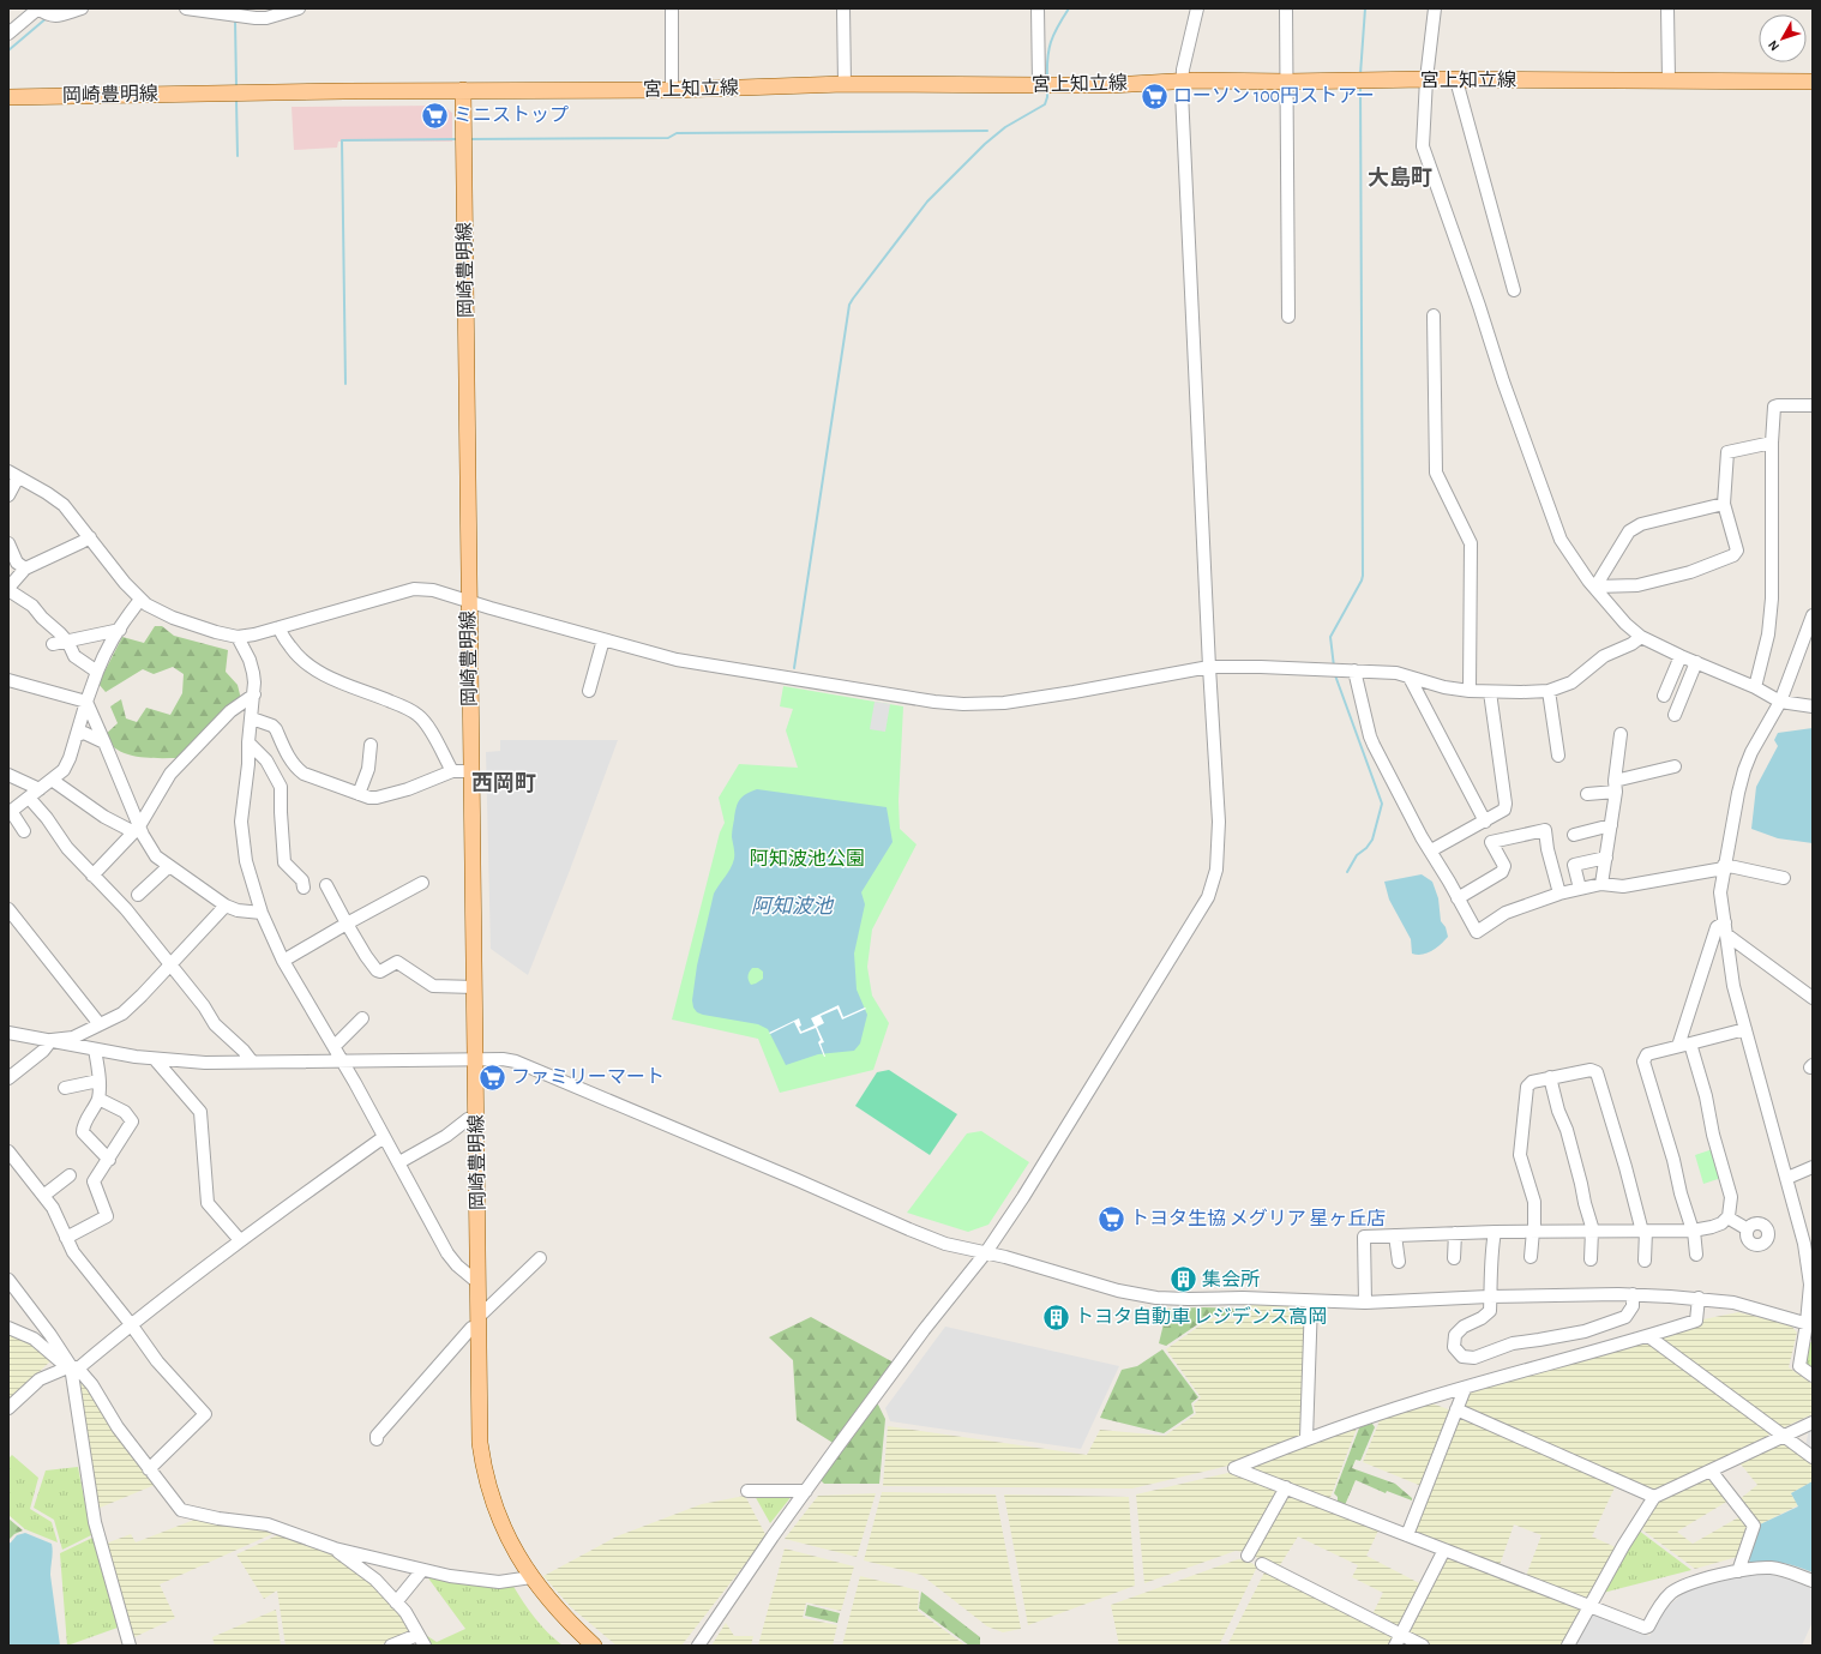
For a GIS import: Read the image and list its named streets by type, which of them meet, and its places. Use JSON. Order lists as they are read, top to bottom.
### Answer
{
  "streets": {
    "main road": ["宮上知立線", "岡崎豊明線"]
  },
  "crossings": [
    ["宮上知立線", "岡崎豊明線"]
  ],
  "districts": ["大島町", "西岡町"],
  "water": ["阿知波池"],
  "parks": ["阿知波池公園"],
  "places": {
    "supermarket": [
      "ローソン 100円ストアー",
      "ミニストップ",
      "ファミリーマート",
      "トヨタ生協 メグリア 星ヶ丘店"
    ],
    "building": ["集会所", "トヨタ自動車 レジデンス高岡"]
  },
  "north": "bottom left"
}
